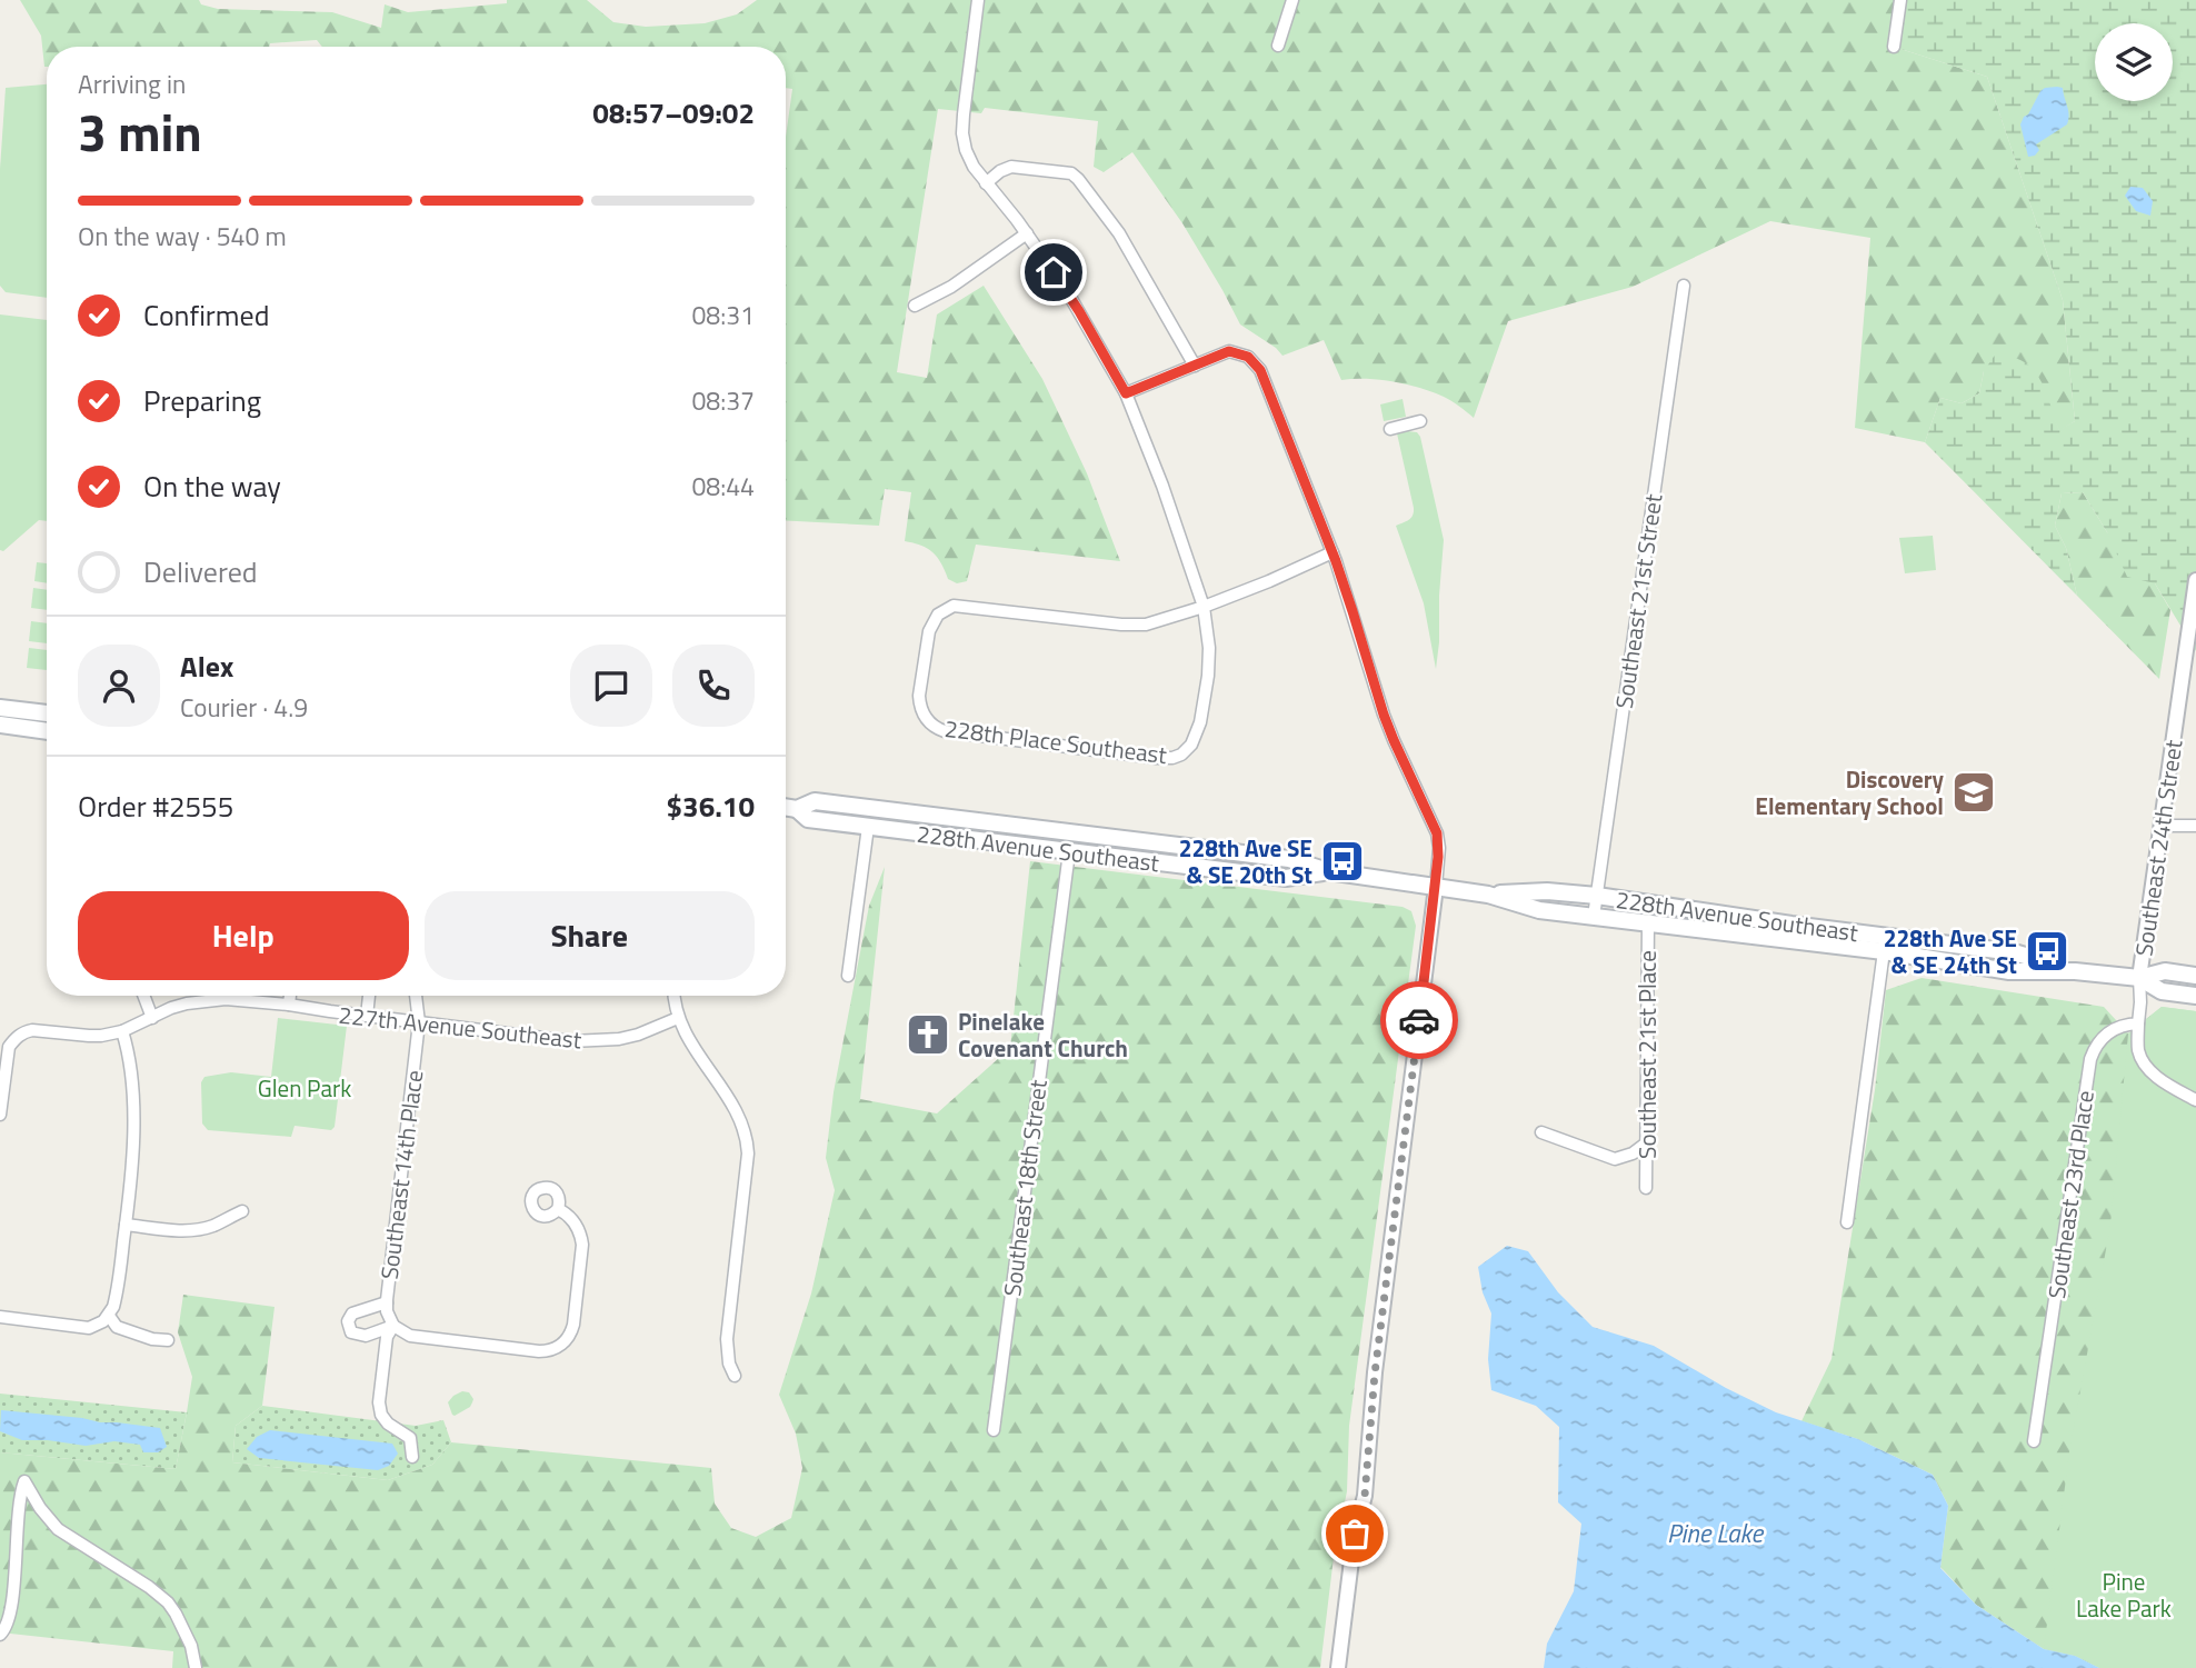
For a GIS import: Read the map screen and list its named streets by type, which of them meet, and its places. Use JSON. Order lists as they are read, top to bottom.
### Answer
{
  "streets": {
    "main road": ["228th Avenue Southeast"],
    "street": [
      "Southeast 21st Street",
      "228th Place Southeast",
      "Southeast 24th Street",
      "227th Avenue Southeast",
      "Southeast 21st Place",
      "Southeast 14th Place",
      "Southeast 18th Street",
      "Southeast 23rd Place"
    ]
  },
  "crossings": [
    ["Southeast 21st Street", "228th Avenue Southeast"],
    ["228th Avenue Southeast", "Southeast 24th Street"],
    ["228th Avenue Southeast", "Southeast 21st Place"],
    ["228th Avenue Southeast", "Southeast 18th Street"],
    ["227th Avenue Southeast", "Southeast 14th Place"]
  ],
  "water": ["Pine Lake"],
  "parks": ["Glen Park", "Pine Lake Park"],
  "places": {
    "school or university": ["Discovery Elementary School"],
    "bus stop": ["228th Ave SE & SE 20th St", "228th Ave SE & SE 24th St"],
    "church": ["Pinelake Covenant Church"]
  },
  "page": {
    "heading": ["3 min", "Arriving in", "08:57–09:02"],
    "panel": [
      "Alex",
      "Courier · 4.9",
      "Order #2555",
      "$36.10"
    ],
    "bar": "On the way · 540 m",
    "list": [
      ["Confirmed", "08:31"],
      ["Preparing", "08:37"],
      ["On the way", "08:44"],
      "Delivered"
    ],
    "buttons": ["Help", "Share"]
  }
}
